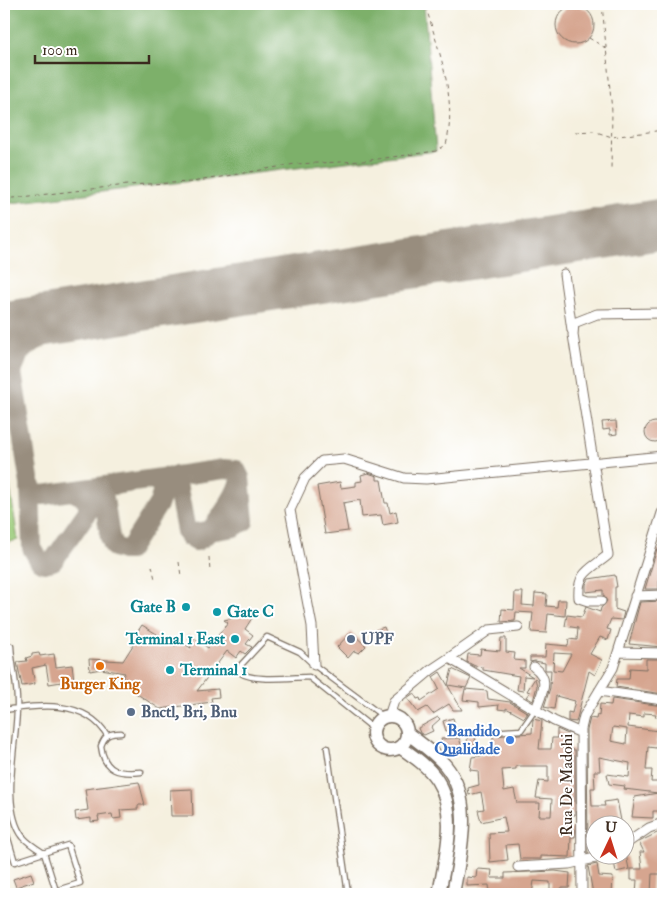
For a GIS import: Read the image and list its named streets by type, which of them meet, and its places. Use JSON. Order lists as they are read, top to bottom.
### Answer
{
  "streets": {
    "street": ["Rua De Madohi"]
  },
  "places": [
    "Gate B",
    "Gate C",
    "Terminal 1 East",
    "UPF",
    "Burger King",
    "Terminal 1",
    "Bnctl, Bri, Bnu",
    "Bandido Qualidade"
  ],
  "scale_bar": "100 m",
  "north": "top"
}
